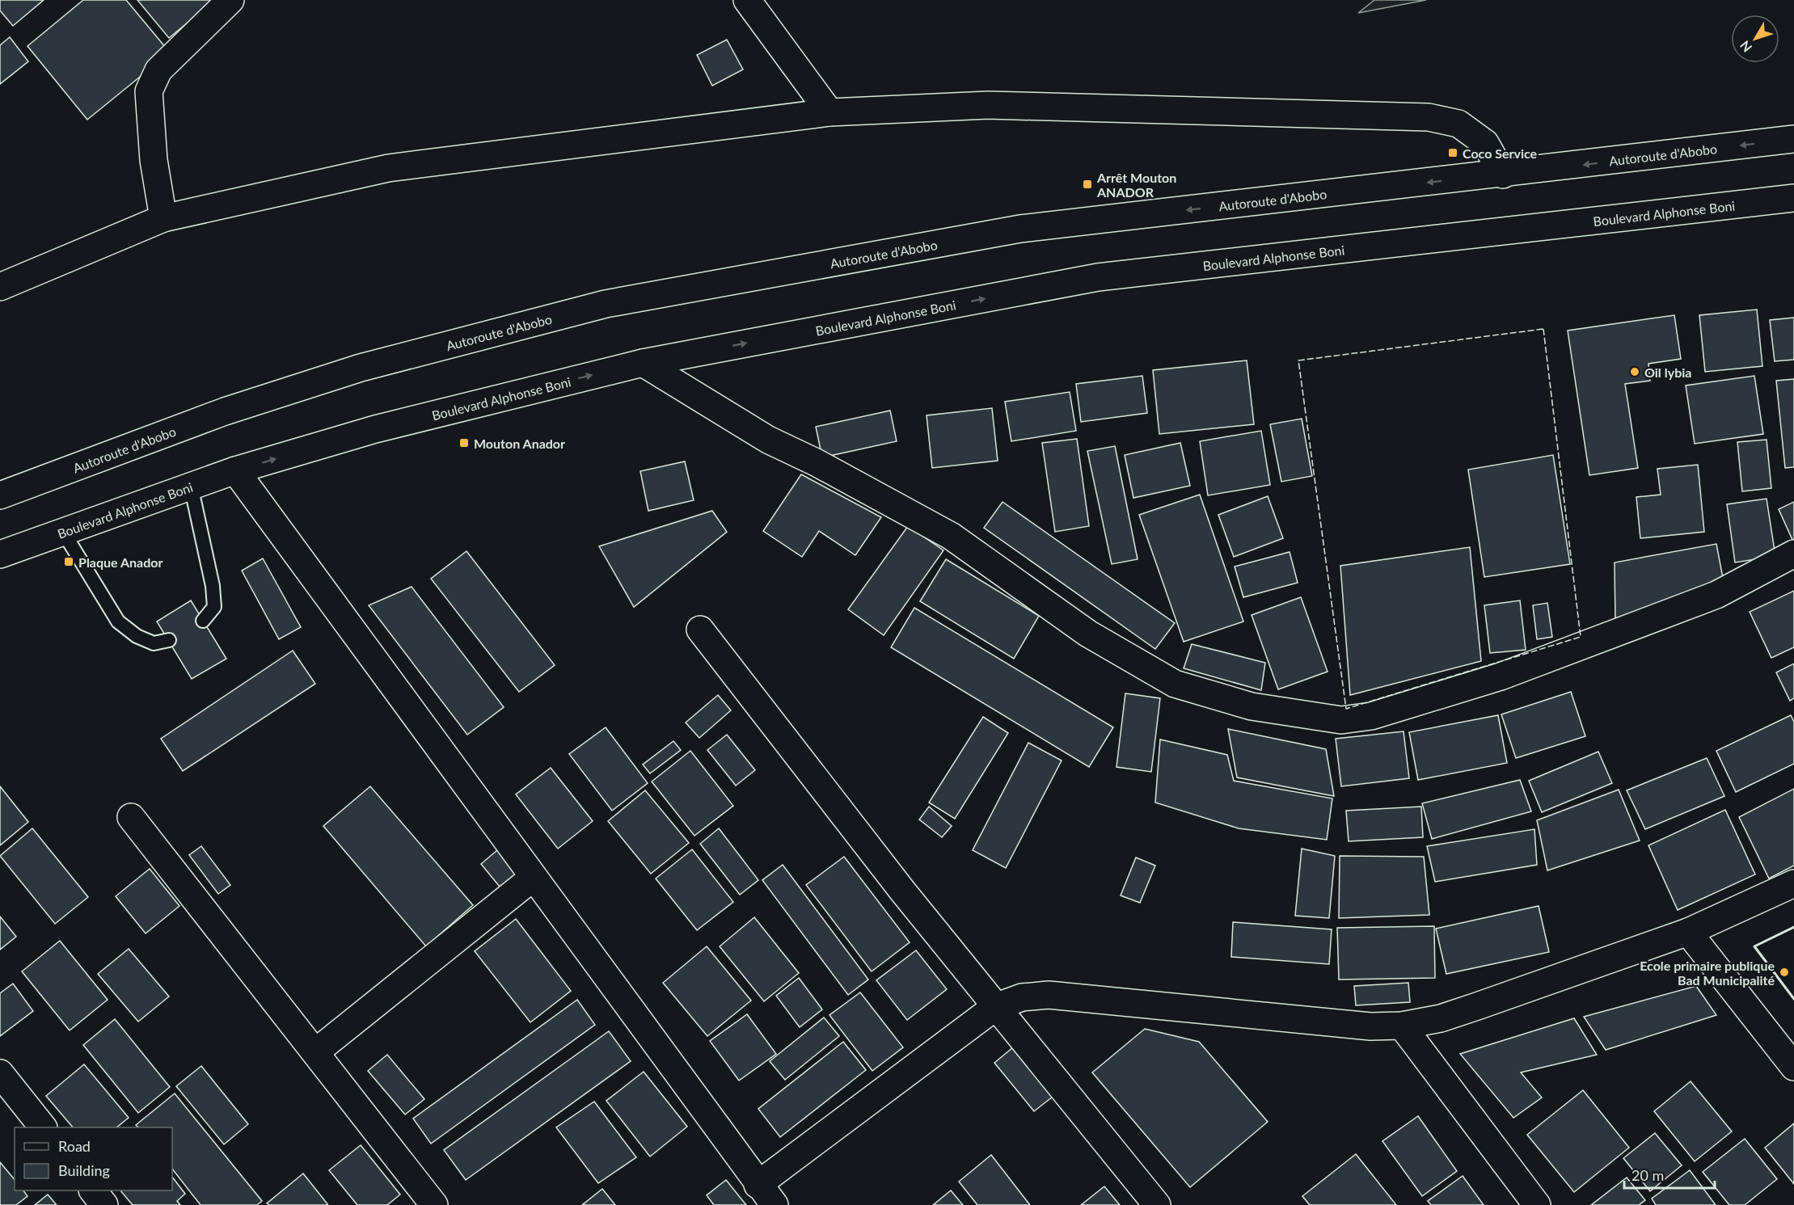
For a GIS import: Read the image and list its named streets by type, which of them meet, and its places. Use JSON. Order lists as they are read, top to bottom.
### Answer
{
  "streets": {
    "street": ["Autoroute d'Abobo", "Boulevard Alphonse Boni"]
  },
  "places": {
    "transit": [
      "Coco Service",
      "Arrêt Mouton ANADOR",
      "Mouton Anador",
      "Plaque Anador"
    ],
    "other": ["Oil lybia", "Ecole primaire publique Bad Municipalité"]
  },
  "legend": ["Road", "Building"],
  "scale_bar": "20 m",
  "north": "bottom left"
}
